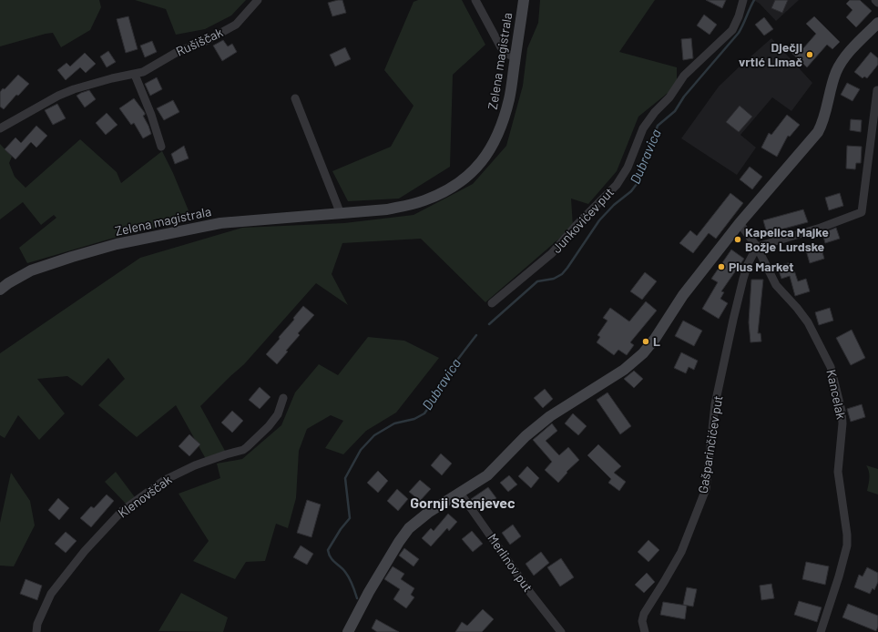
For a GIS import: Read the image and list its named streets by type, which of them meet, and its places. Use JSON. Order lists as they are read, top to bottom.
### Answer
{
  "streets": {
    "street": [
      "Rušiščak",
      "Zelena magistrala",
      "Junkovićev put",
      "Kancelak",
      "Gašparinčićev put",
      "Klenovščak",
      "Merlinov put"
    ]
  },
  "crossings": [
    ["Kancelak", "Gašparinčićev put"]
  ],
  "districts": ["Gornji Stenjevec"],
  "water": ["Dubravica"],
  "places": [
    "Dječji vrtić Limač",
    "Kapelica Majke Božje Lurdske",
    "Plus Market",
    "L"
  ]
}
